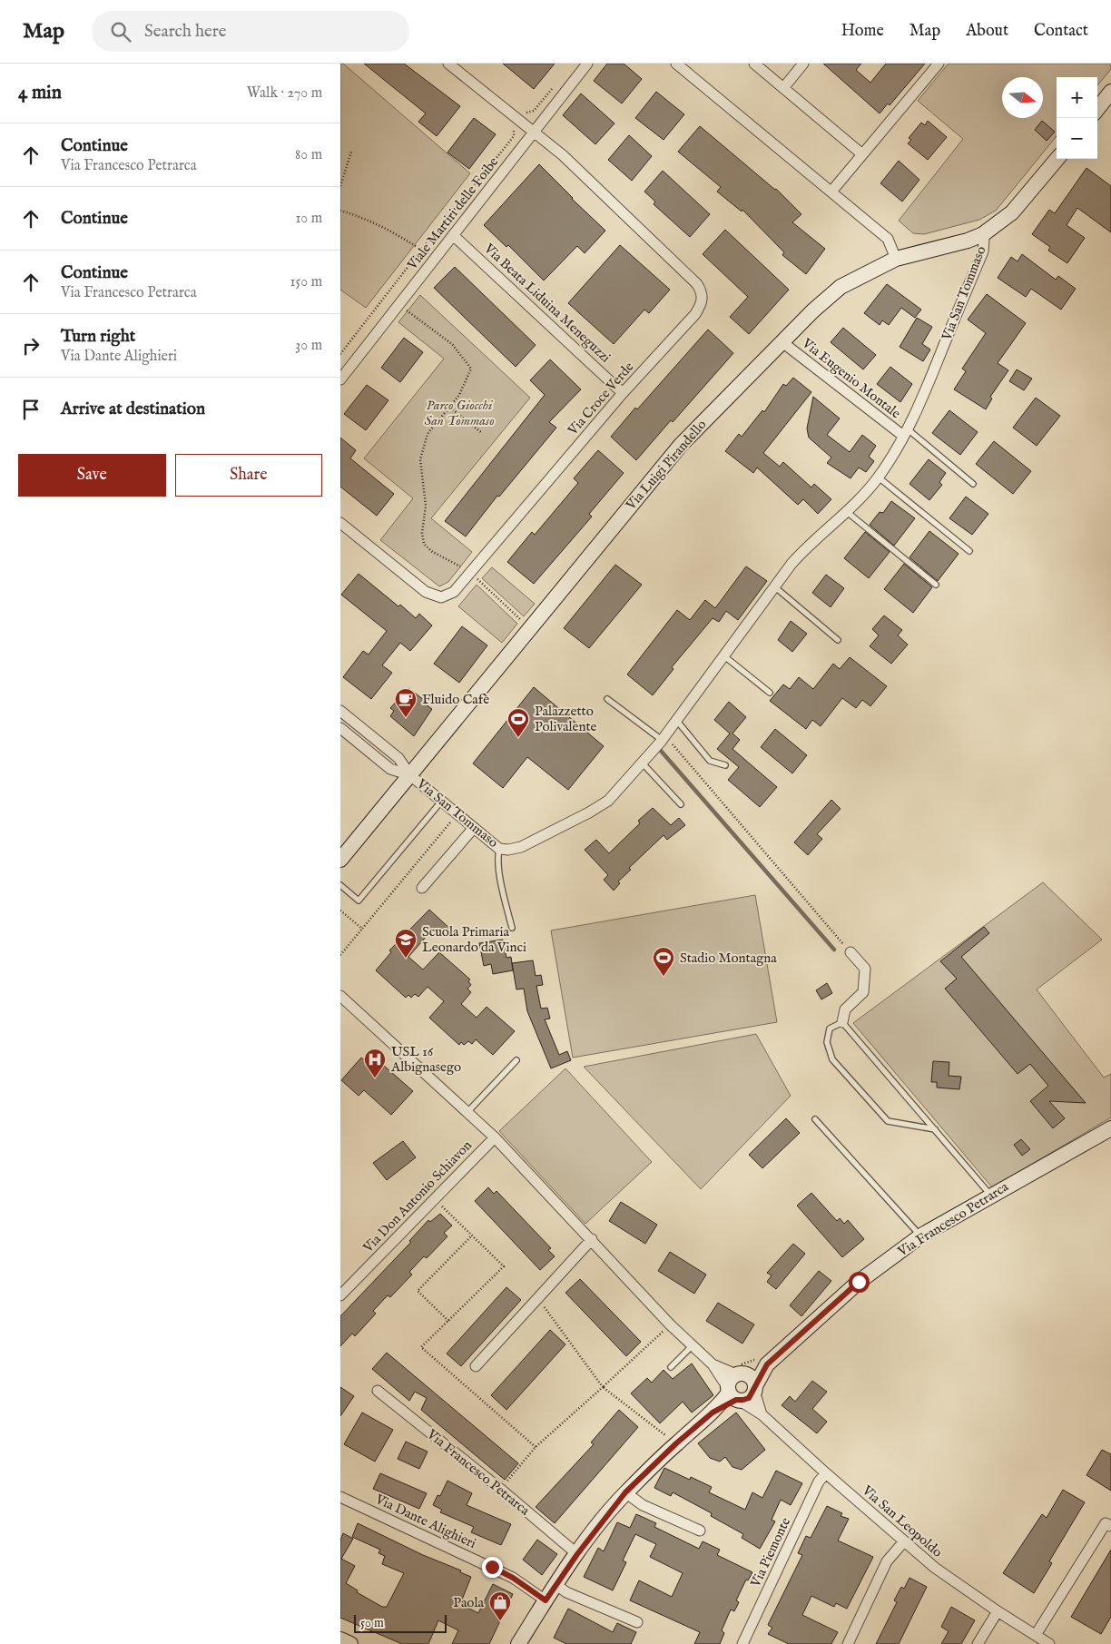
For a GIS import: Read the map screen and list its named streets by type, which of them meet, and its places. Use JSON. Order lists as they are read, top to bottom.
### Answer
{
  "streets": {
    "street": [
      "Viale Martiri delle Foibe",
      "Via San Tommaso",
      "Via Beata Liduina Meneguzzi",
      "Via Eugenio Montale",
      "Via Croce Verde",
      "Via Luigi Pirandello",
      "Via Don Antonio Schiavon",
      "Via Francesco Petrarca",
      "Via Dante Alighieri",
      "Via San Leopoldo",
      "Via Piemonte"
    ]
  },
  "crossings": [
    ["Viale Martiri delle Foibe", "Via Beata Liduina Meneguzzi"],
    ["Viale Martiri delle Foibe", "Via Croce Verde"],
    ["Via San Tommaso", "Via Eugenio Montale"],
    ["Via San Tommaso", "Via Luigi Pirandello"],
    ["Via Beata Liduina Meneguzzi", "Via Croce Verde"],
    ["Via Eugenio Montale", "Via Luigi Pirandello"],
    ["Via Francesco Petrarca", "Via San Leopoldo"],
    ["Via San Leopoldo", "Via Piemonte"]
  ],
  "parks": ["Parco Giocchi San Tommaso"],
  "places": {
    "cafe": ["Fluido Cafè"],
    "sports": ["Palazzetto Polivalente", "Stadio Montagna"],
    "school or university": ["Scuola Primaria Leonardo da Vinci"],
    "hospital": ["USL 16 Albignasego"],
    "shop": ["Paola"]
  },
  "scale_bar": "50 m",
  "north": "right",
  "page": {
    "header": "Map",
    "search": "Search here",
    "nav": [
      "Home",
      "Map",
      "About",
      "Contact"
    ],
    "heading": ["4 min", "Walk · 270 m"],
    "map_buttons": ["+", "−"],
    "list": [
      ["Continue", "Via Francesco Petrarca", "80 m"],
      ["Continue", "10 m"],
      ["Continue", "Via Francesco Petrarca", "150 m"],
      ["Turn right", "Via Dante Alighieri", "30 m"],
      "Arrive at destination"
    ],
    "buttons": ["Save", "Share"],
    "scale": "50 m"
  }
}
